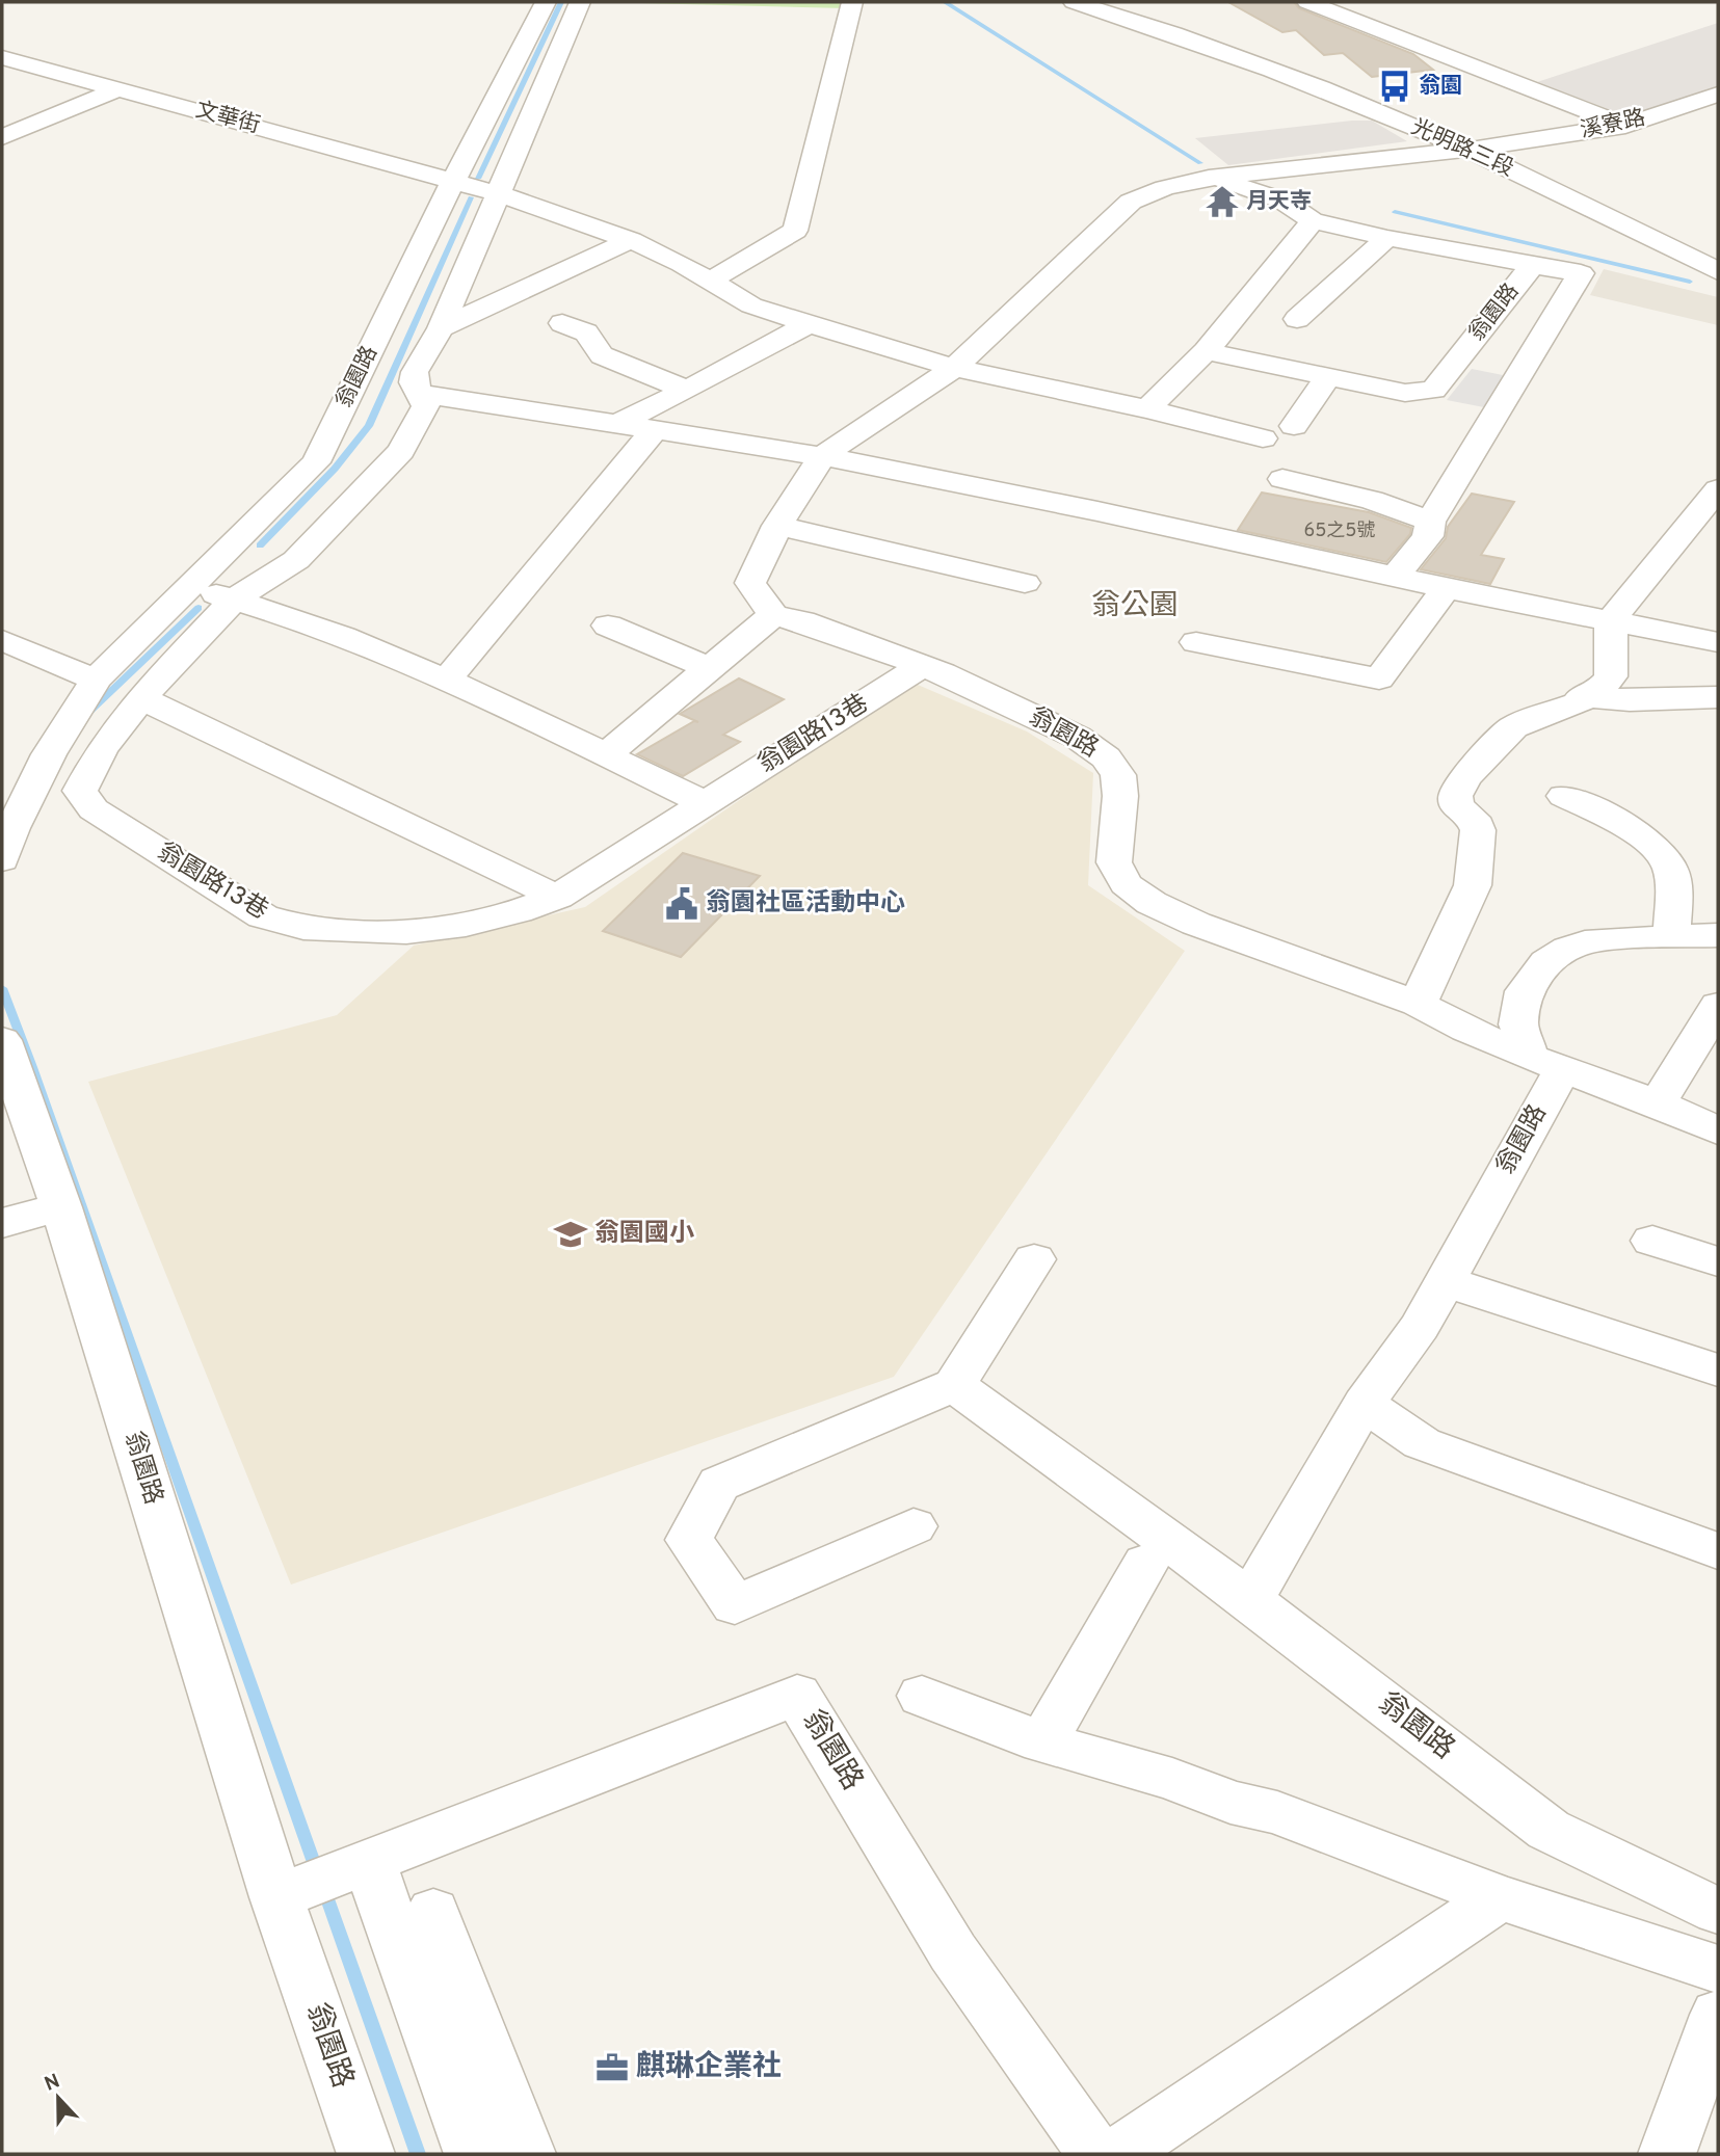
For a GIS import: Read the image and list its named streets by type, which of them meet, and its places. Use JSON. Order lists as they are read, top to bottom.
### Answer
{
  "streets": {
    "street": [
      "文華街",
      "溪寮路",
      "光明路三段",
      "翁園路",
      "翁園路13巷"
    ]
  },
  "crossings": [
    ["文華街", "翁園路"],
    ["溪寮路", "光明路三段"],
    ["溪寮路", "翁園路"],
    ["光明路三段", "翁園路"],
    ["翁園路", "翁園路13巷"]
  ],
  "districts": ["翁公園"],
  "places": {
    "bus stop": ["翁園"],
    "temple": ["月天寺"],
    "public building": ["翁園社區活動中心"],
    "school or university": ["翁園國小"],
    "office": ["麒琳企業社"]
  },
  "house_numbers": ["65之5號"],
  "north": "top"
}
